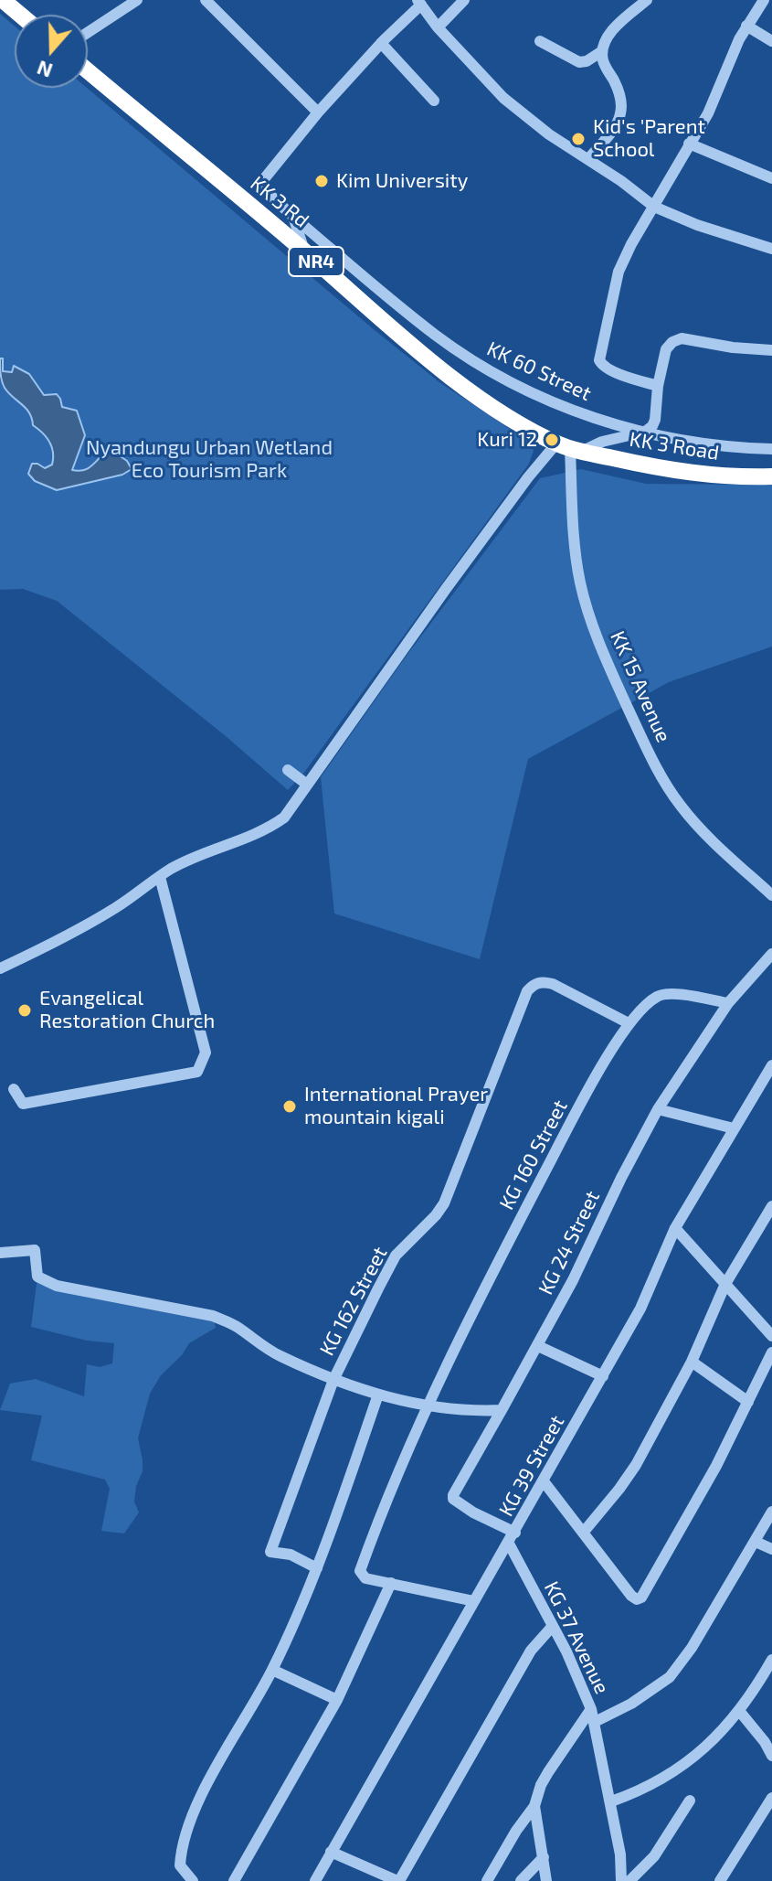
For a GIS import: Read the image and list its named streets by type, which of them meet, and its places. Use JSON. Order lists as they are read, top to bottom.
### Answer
{
  "streets": {
    "highway": ["KK 3 Rd", "NR4", "KK 3 Road"],
    "street": [
      "KK 60 Street",
      "KK 15 Avenue",
      "KG 160 Street",
      "KG 24 Street",
      "KG 162 Street",
      "KG 39 Street",
      "KG 37 Avenue"
    ]
  },
  "crossings": [
    ["KK 3 Rd", "KK 3 Road"],
    ["KK 3 Rd", "KK 15 Avenue"],
    ["KK 3 Road", "KK 15 Avenue"],
    ["KG 160 Street", "KG 24 Street"],
    ["KG 160 Street", "KG 162 Street"],
    ["KG 24 Street", "KG 39 Street"],
    ["KG 39 Street", "KG 37 Avenue"]
  ],
  "parks": ["Nyandungu Urban Wetland Eco Tourism Park"],
  "places": [
    "Kid's 'Parent School",
    "Kim University",
    "Kuri 12",
    "Evangelical Restoration Church",
    "International Prayer mountain kigali"
  ],
  "north": "bottom"
}
